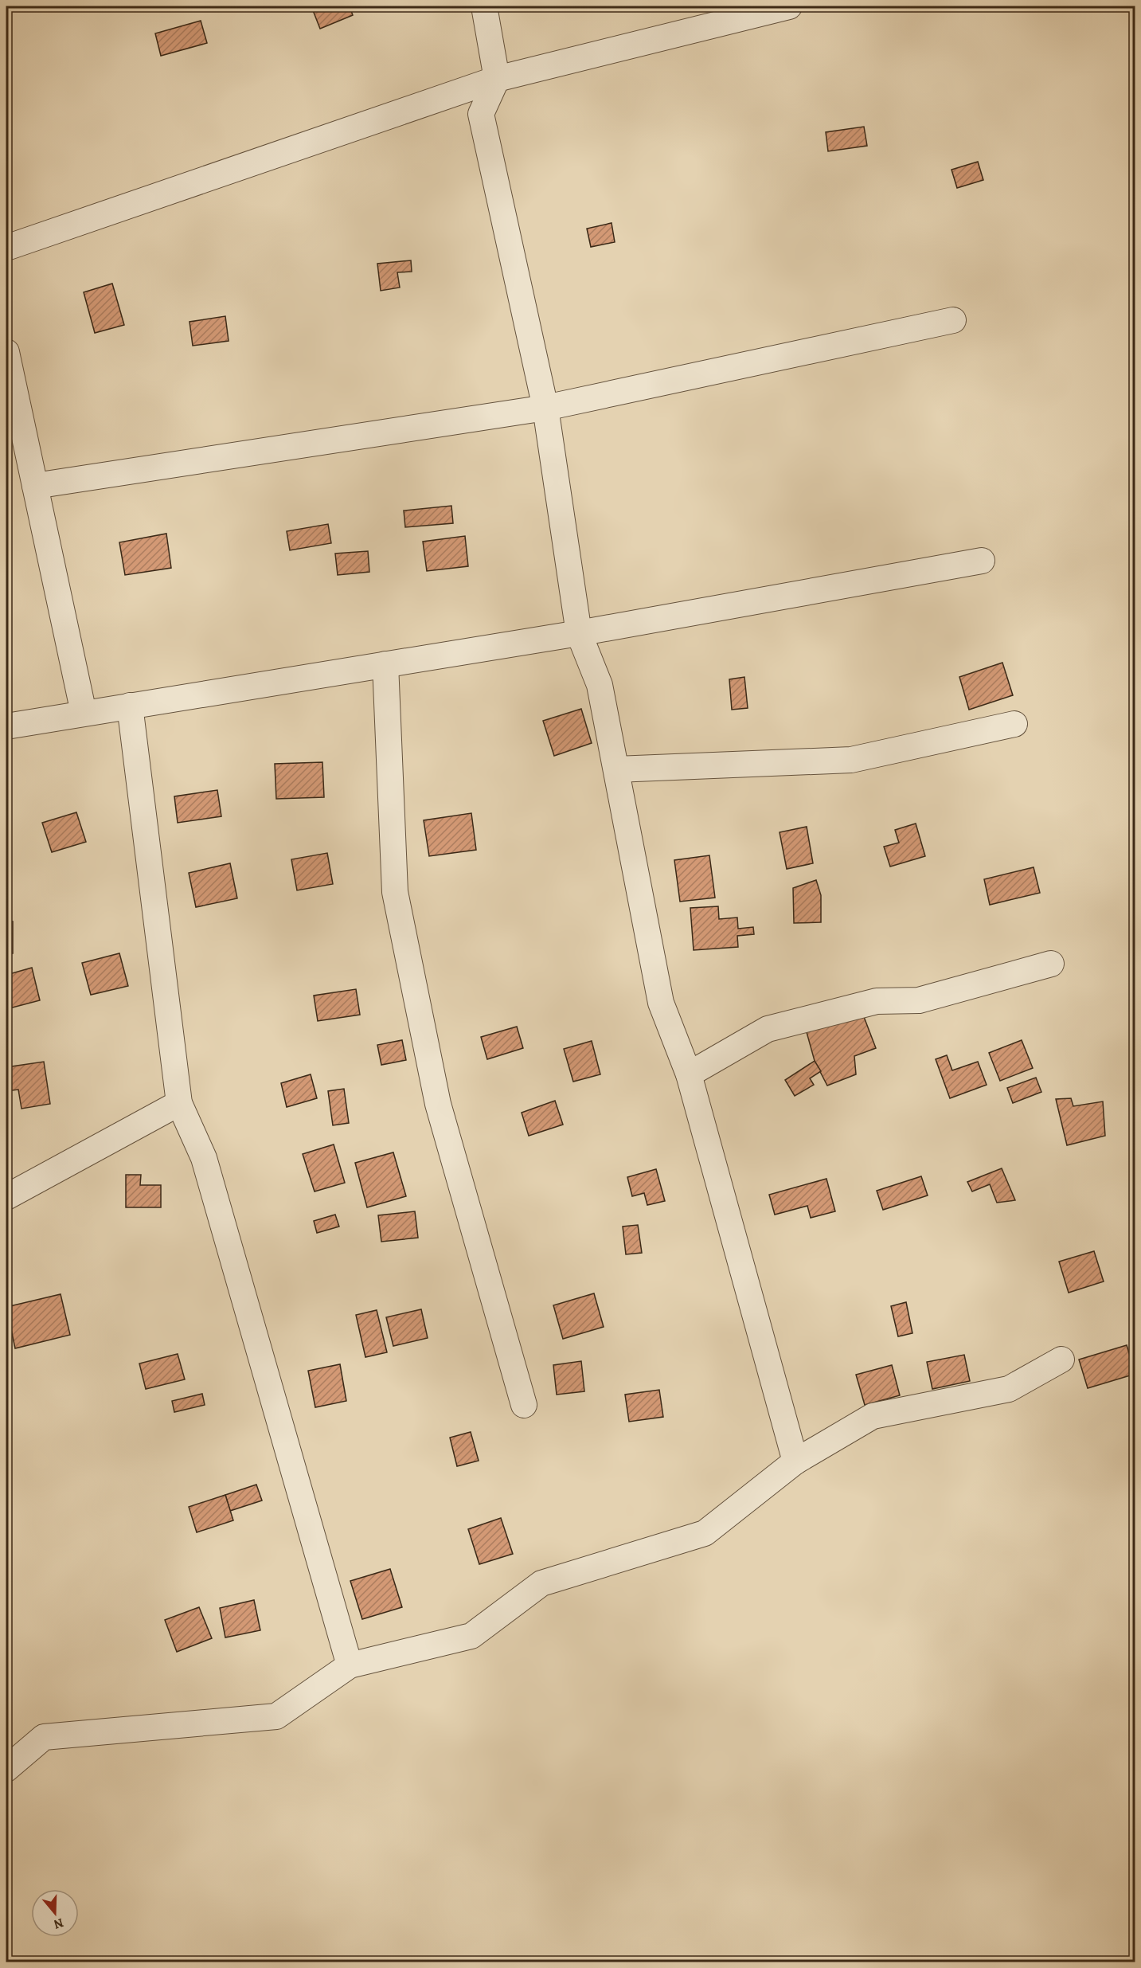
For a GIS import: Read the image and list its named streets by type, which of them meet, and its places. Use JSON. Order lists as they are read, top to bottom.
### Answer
{
  "north": "bottom"
}
